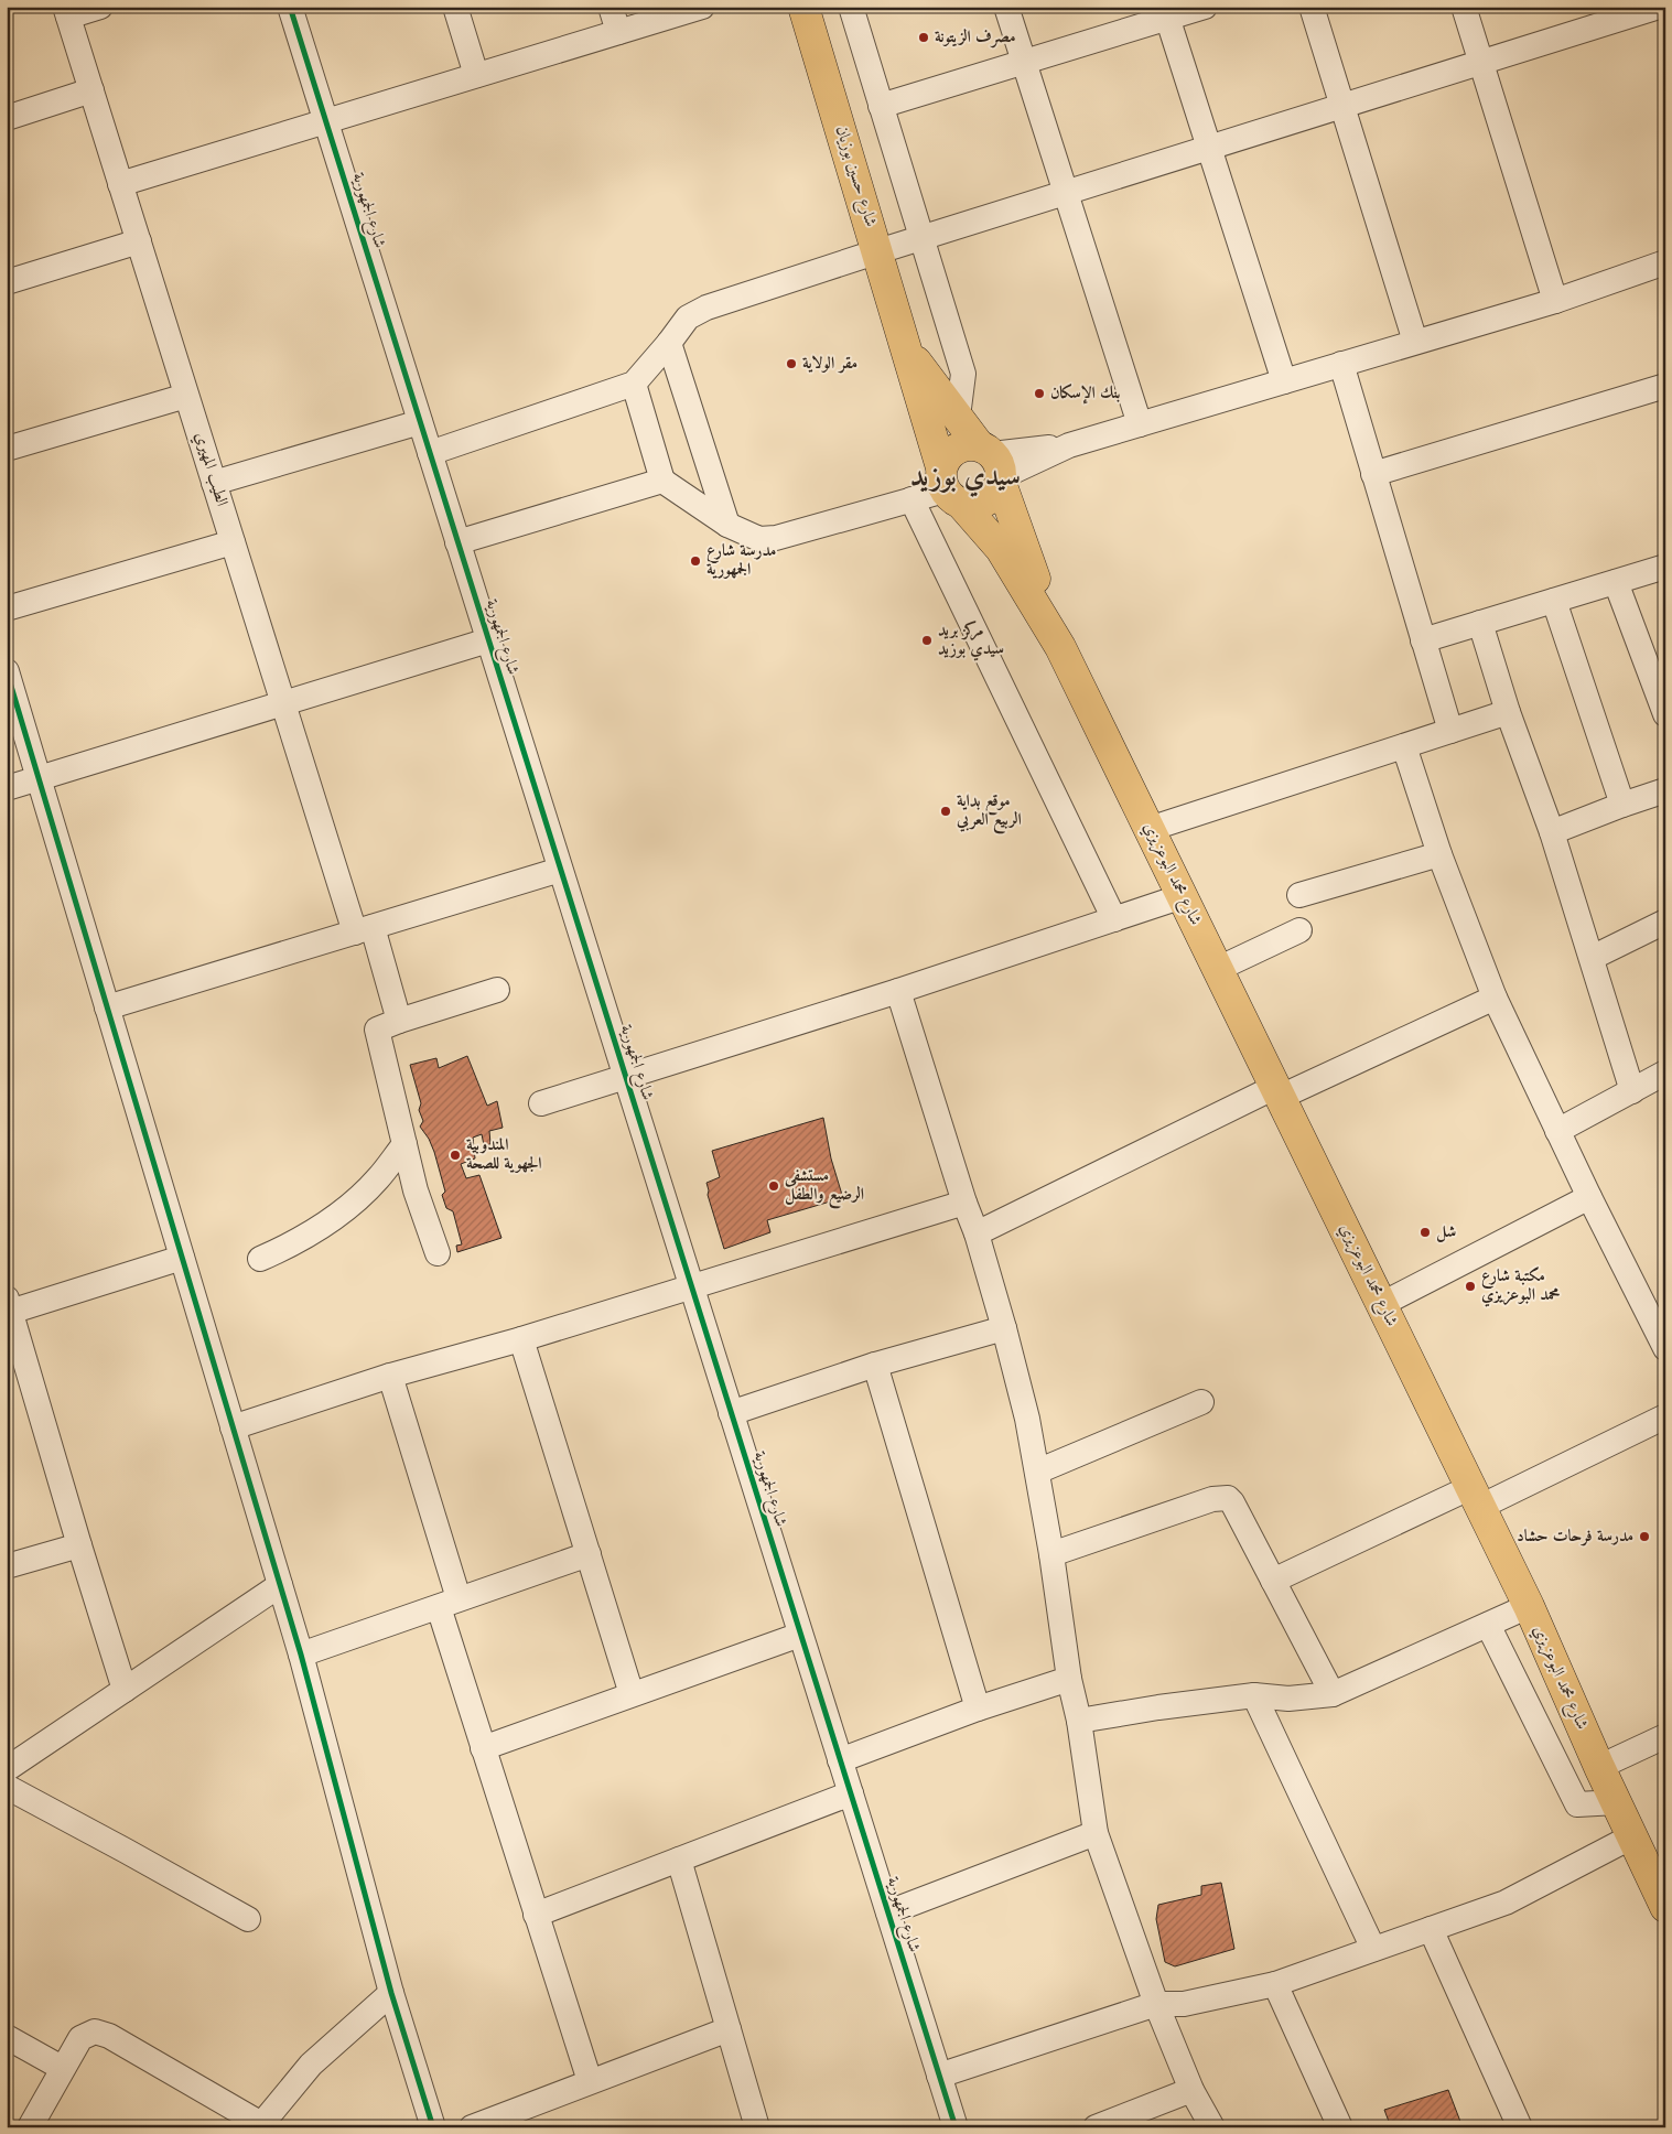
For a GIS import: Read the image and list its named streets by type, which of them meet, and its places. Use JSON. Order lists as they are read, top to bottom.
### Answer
{
  "streets": {
    "main road": ["شارع حسين بوزيان", "شارع محمد البوعزيزي"],
    "street": ["شارع الجمهورية", "الطيب المهيري"]
  },
  "crossings": [
    ["شارع حسين بوزيان", "شارع محمد البوعزيزي"]
  ],
  "districts": ["سيدي بوزيد"],
  "places": [
    "مصرف الزيتونة",
    "مقر الولاية",
    "بنك الإسكان",
    "مدرسة شارع الجمهورية",
    "مركز بريد سيدي بوزيد",
    "موقع بداية الربيع العربي",
    "المندوبية الجهوية للصحة",
    "مستشفى الرضيع والطفل",
    "شل",
    "مكتبة شارع محمد البوعزيزي",
    "مدرسة فرحات حشاد"
  ]
}
